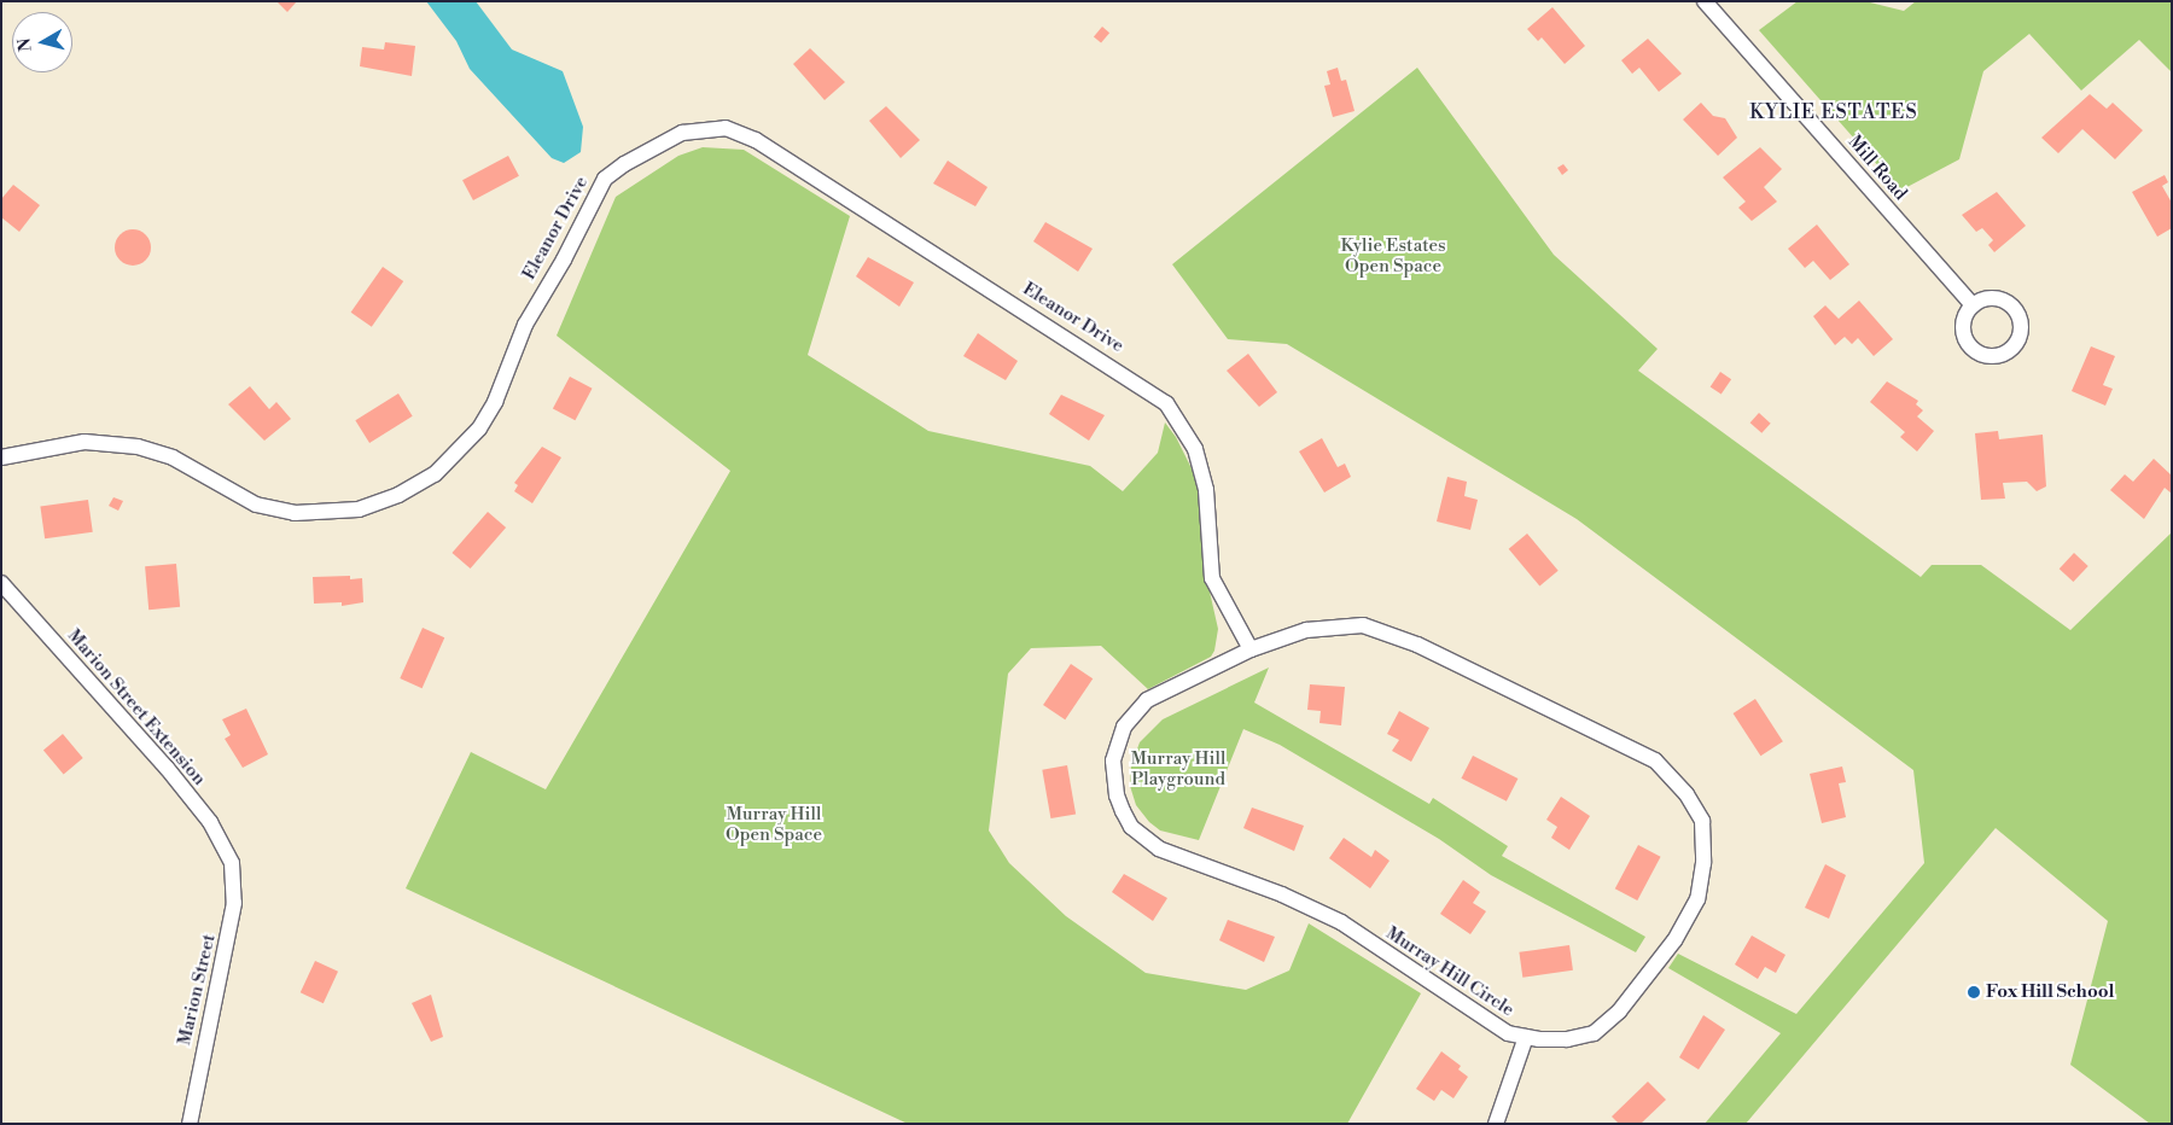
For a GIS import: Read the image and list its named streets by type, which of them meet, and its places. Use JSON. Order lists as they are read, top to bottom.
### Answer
{
  "streets": {
    "street": [
      "Mill Road",
      "Eleanor Drive",
      "Marion Street Extension",
      "Murray Hill Circle",
      "Marion Street"
    ]
  },
  "crossings": [
    ["Eleanor Drive", "Murray Hill Circle"],
    ["Marion Street Extension", "Marion Street"]
  ],
  "districts": ["KYLIE ESTATES"],
  "parks": ["Kylie Estates Open Space", "Murray Hill Playground", "Murray Hill Open Space"],
  "places": ["Fox Hill School"],
  "north": "left"
}
